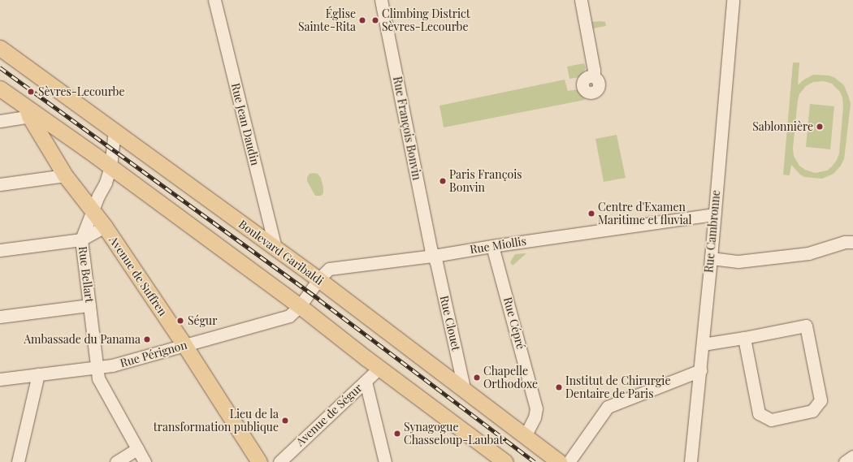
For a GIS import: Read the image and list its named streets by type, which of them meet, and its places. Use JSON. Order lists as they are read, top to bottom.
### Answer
{
  "streets": {
    "main road": ["Boulevard Garibaldi", "Avenue de Suffren"],
    "street": [
      "Rue Jean Daudin",
      "Rue François Bonvin",
      "Rue Cambronne",
      "Rue Miollis",
      "Rue Bellart",
      "Rue Clouet",
      "Rue Cépré",
      "Rue Pérignon",
      "Avenue de Ségur"
    ]
  },
  "crossings": [
    ["Rue Jean Daudin", "Boulevard Garibaldi"],
    ["Rue François Bonvin", "Rue Miollis"],
    ["Rue François Bonvin", "Rue Clouet"],
    ["Rue Cambronne", "Rue Miollis"],
    ["Rue Miollis", "Boulevard Garibaldi"],
    ["Rue Miollis", "Rue Clouet"],
    ["Rue Miollis", "Rue Cépré"],
    ["Rue Miollis", "Rue Pérignon"],
    ["Boulevard Garibaldi", "Rue Bellart"],
    ["Boulevard Garibaldi", "Rue Clouet"],
    ["Boulevard Garibaldi", "Rue Cépré"],
    ["Rue Bellart", "Avenue de Suffren"],
    ["Rue Bellart", "Rue Pérignon"],
    ["Avenue de Suffren", "Rue Pérignon"]
  ],
  "places": [
    "Église Sainte-Rita",
    "Climbing District Sèvres-Lecourbe",
    "Sèvres-Lecourbe",
    "Sablonnière",
    "Paris François Bonvin",
    "Centre d'Examen Maritime et fluvial",
    "Ségur",
    "Ambassade du Panama",
    "Chapelle Orthodoxe",
    "Institut de Chirurgie Dentaire de Paris",
    "Lieu de la transformation publique",
    "Synagogue Chasseloup-Laubat"
  ]
}
